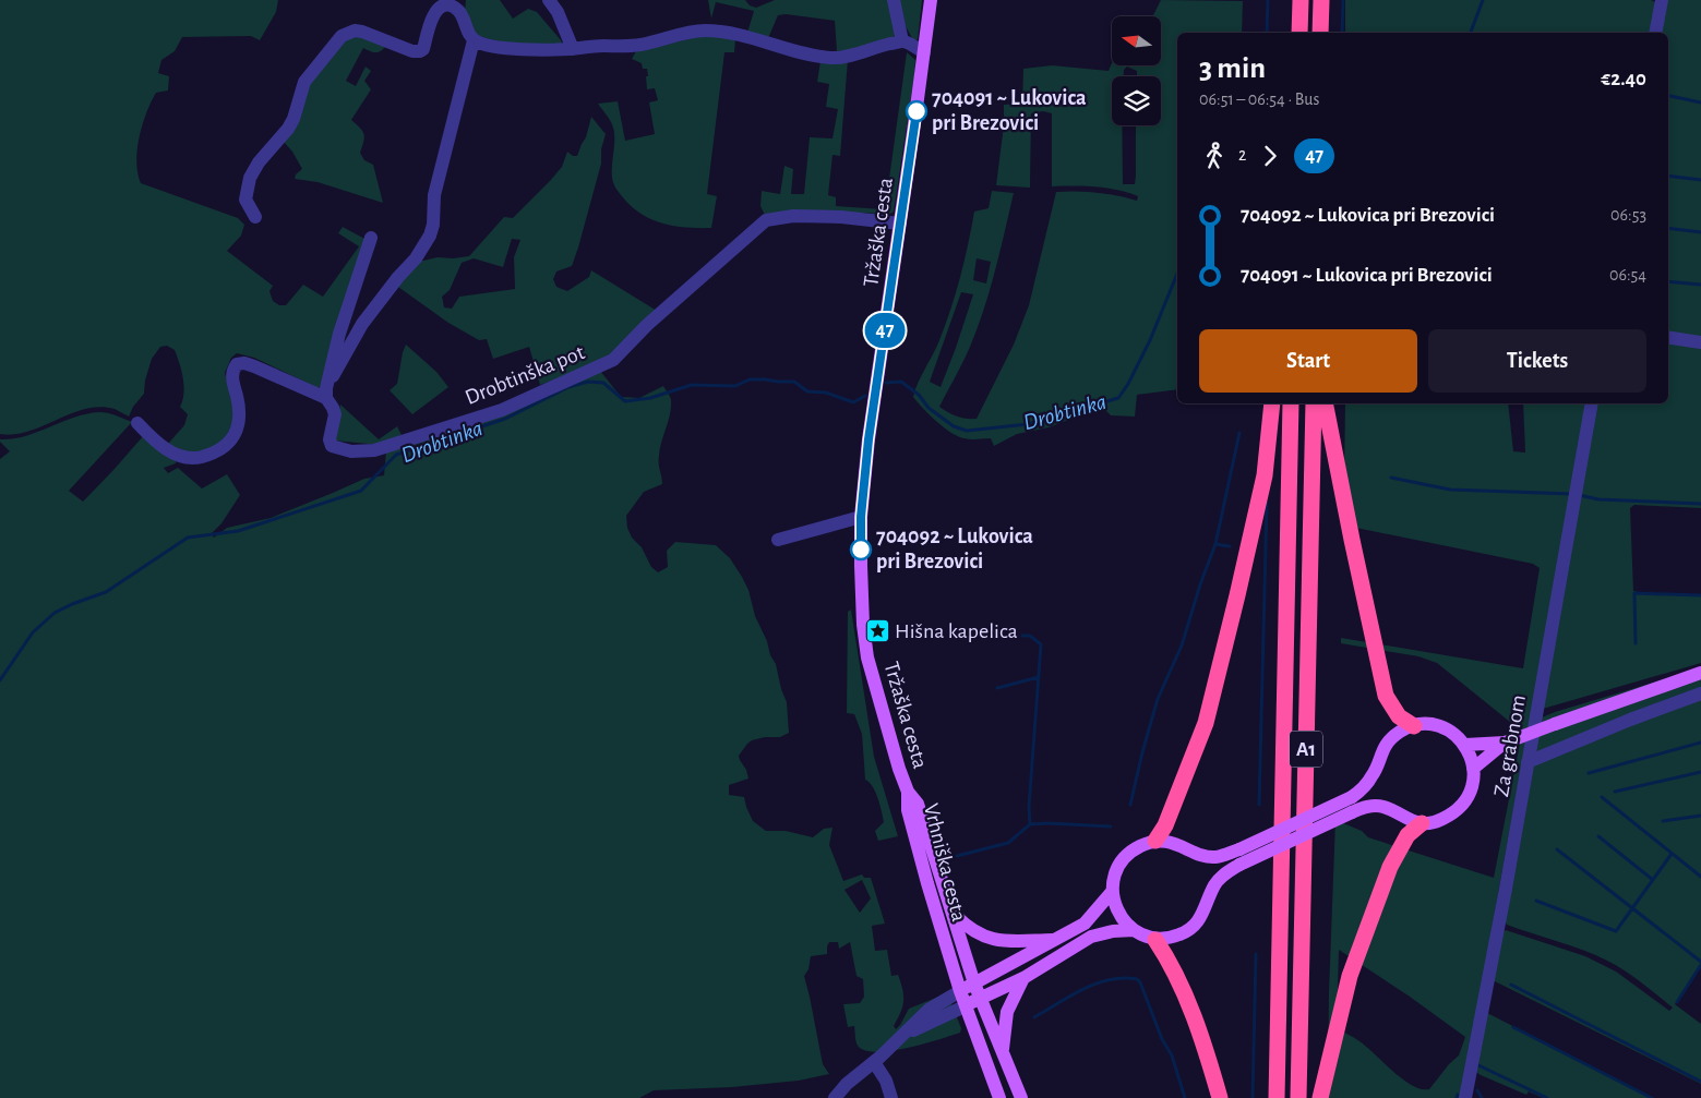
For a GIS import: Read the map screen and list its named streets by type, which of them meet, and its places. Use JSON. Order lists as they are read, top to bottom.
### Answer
{
  "streets": {
    "highway": ["A1"],
    "main road": ["Tržaška cesta", "Vrhniška cesta"],
    "street": ["Drobtinška pot", "Za grabnom"]
  },
  "crossings": [
    ["Tržaška cesta", "Drobtinška pot"],
    ["Tržaška cesta", "Vrhniška cesta"]
  ],
  "water": ["Drobtinka"],
  "places": {
    "other": ["704091 ~ Lukovica pri Brezovici", "704092 ~ Lukovica pri Brezovici"],
    "place": ["Hišna kapelica"]
  },
  "lines": ["bus line 47"],
  "north": "left",
  "page": {
    "on_map": "47",
    "heading": ["3 min", "06:51 – 06:54 · Bus", "€2.40"],
    "legs": ["2", "47"],
    "list": [
      {
        "name": "704092 ~ Lukovica pri Brezovici",
        "value": "06:53"
      },
      {
        "name": "704091 ~ Lukovica pri Brezovici",
        "value": "06:54"
      }
    ],
    "buttons": ["Start", "Tickets"]
  }
}
